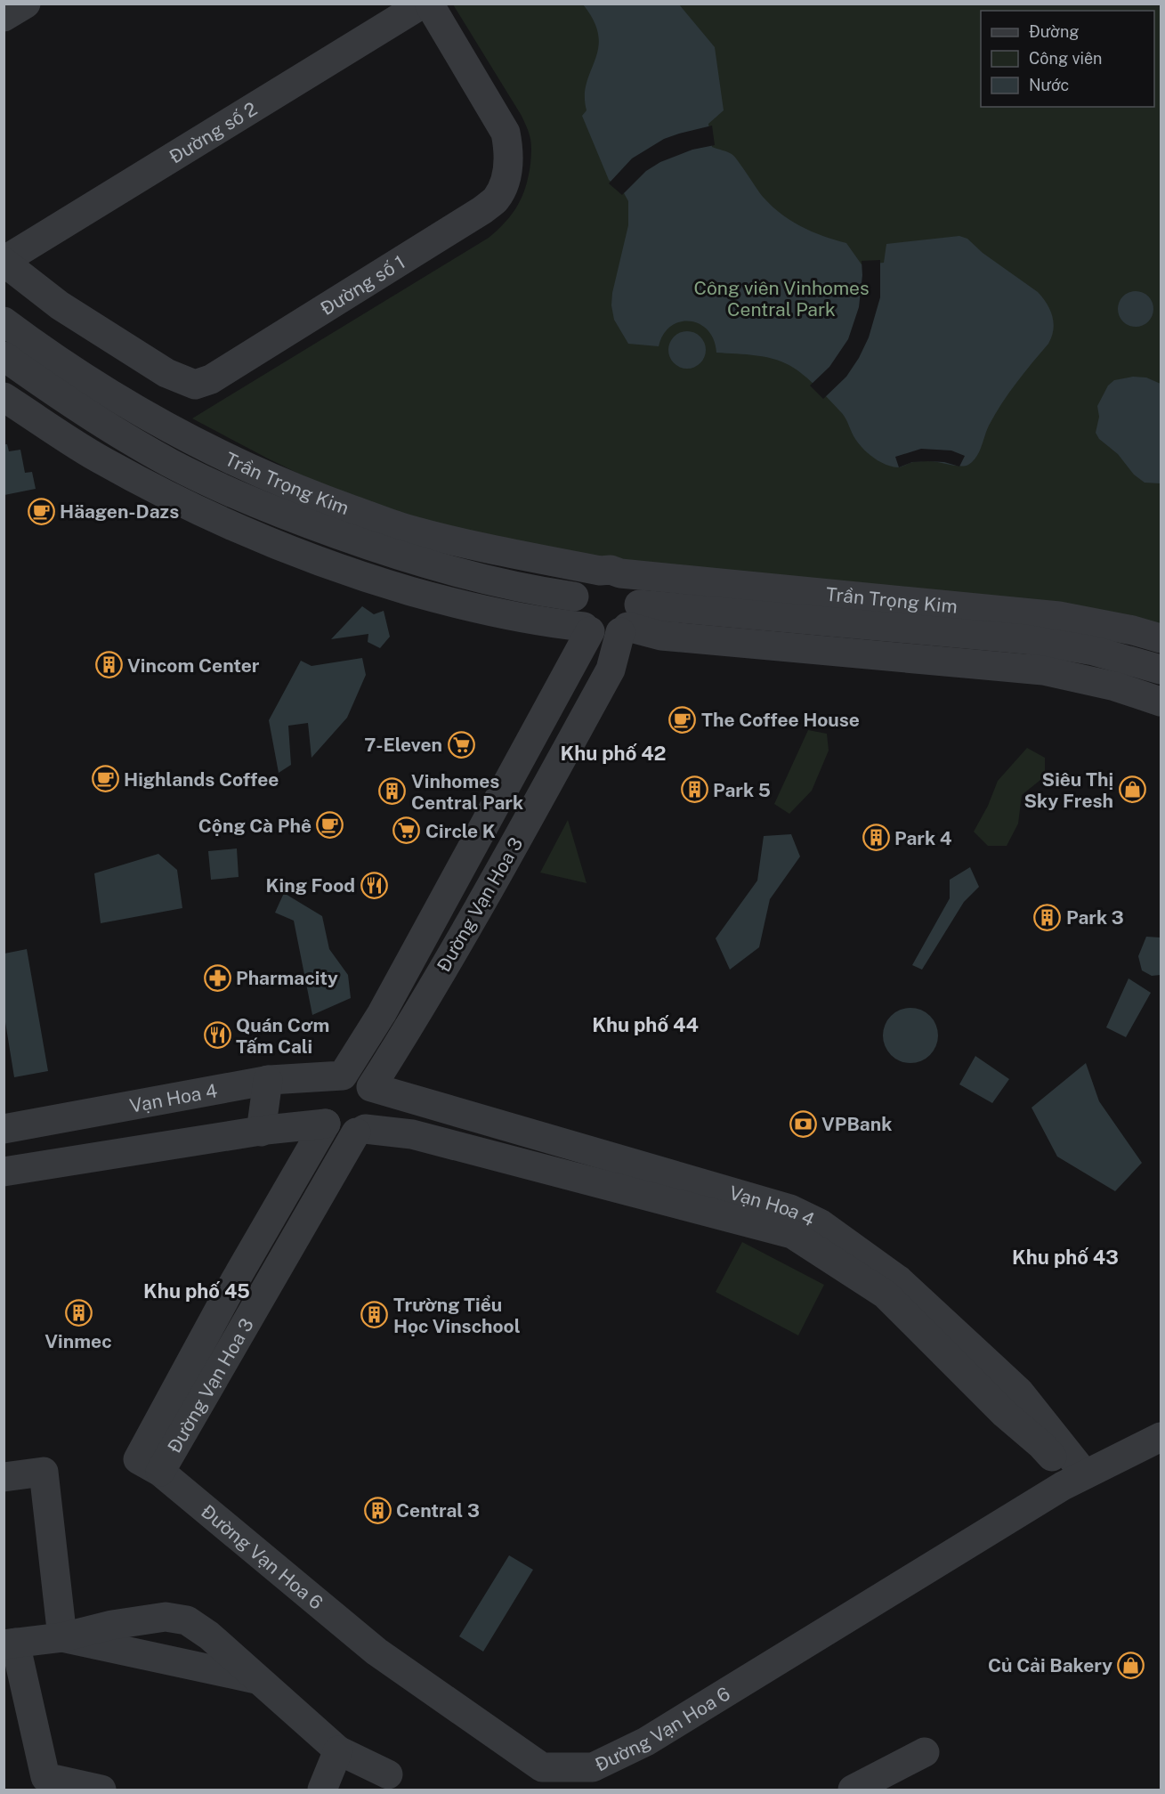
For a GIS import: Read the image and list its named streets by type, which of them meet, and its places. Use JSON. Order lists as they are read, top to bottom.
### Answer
{
  "streets": {
    "street": [
      "Đường số 2",
      "Đường số 1",
      "Trần Trọng Kim",
      "Đường Vạn Hoa 3",
      "Vạn Hoa 4",
      "Đường Vạn Hoa 6"
    ]
  },
  "crossings": [
    ["Đường số 2", "Đường số 1"],
    ["Trần Trọng Kim", "Đường Vạn Hoa 3"],
    ["Đường Vạn Hoa 3", "Vạn Hoa 4"],
    ["Đường Vạn Hoa 3", "Đường Vạn Hoa 6"],
    ["Vạn Hoa 4", "Đường Vạn Hoa 6"]
  ],
  "districts": [
    "Khu phố 42",
    "Khu phố 44",
    "Khu phố 43",
    "Khu phố 45"
  ],
  "parks": ["Công viên Vinhomes Central Park"],
  "places": {
    "cafe": [
      "Häagen-Dazs",
      "The Coffee House",
      "Highlands Coffee",
      "Cộng Cà Phê"
    ],
    "building": [
      "Vincom Center",
      "Park 5",
      "Vinhomes Central Park",
      "Park 4",
      "Park 3",
      "Vinmec",
      "Trường Tiểu Học Vinschool",
      "Central 3"
    ],
    "supermarket": ["7-Eleven", "Circle K"],
    "shop": ["Siêu Thị Sky Fresh", "Củ Cải Bakery"],
    "restaurant": ["King Food", "Quán Cơm Tấm Cali"],
    "pharmacy": ["Pharmacity"],
    "bank": ["VPBank"]
  },
  "legend": ["Đường", "Công viên", "Nước"]
}
